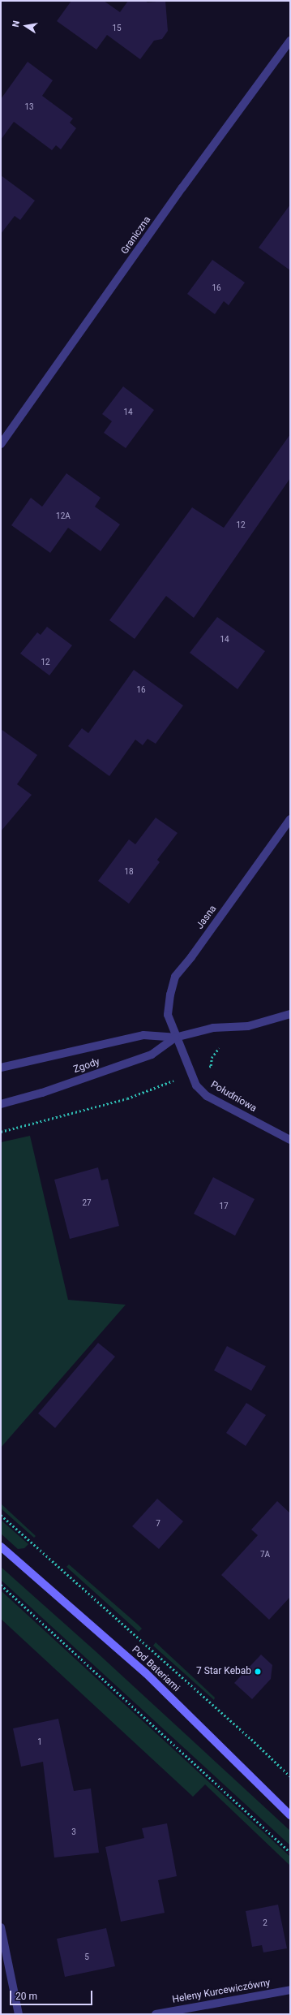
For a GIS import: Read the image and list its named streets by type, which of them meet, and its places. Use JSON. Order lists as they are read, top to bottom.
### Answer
{
  "streets": {
    "street": [
      "Graniczna",
      "Jasna",
      "Zgody",
      "Południowa",
      "Pod Bateriami",
      "Heleny Kurcewiczówny"
    ]
  },
  "crossings": [
    ["Jasna", "Zgody"],
    ["Jasna", "Południowa"],
    ["Zgody", "Południowa"]
  ],
  "places": ["7 Star Kebab"],
  "house_numbers": [
    "15",
    "13",
    "16",
    "14",
    "12A",
    "12",
    "14",
    "12",
    "16",
    "18",
    "27",
    "17",
    "7",
    "7A",
    "1",
    "3",
    "2",
    "5"
  ],
  "scale_bar": "20 m",
  "north": "left"
}
